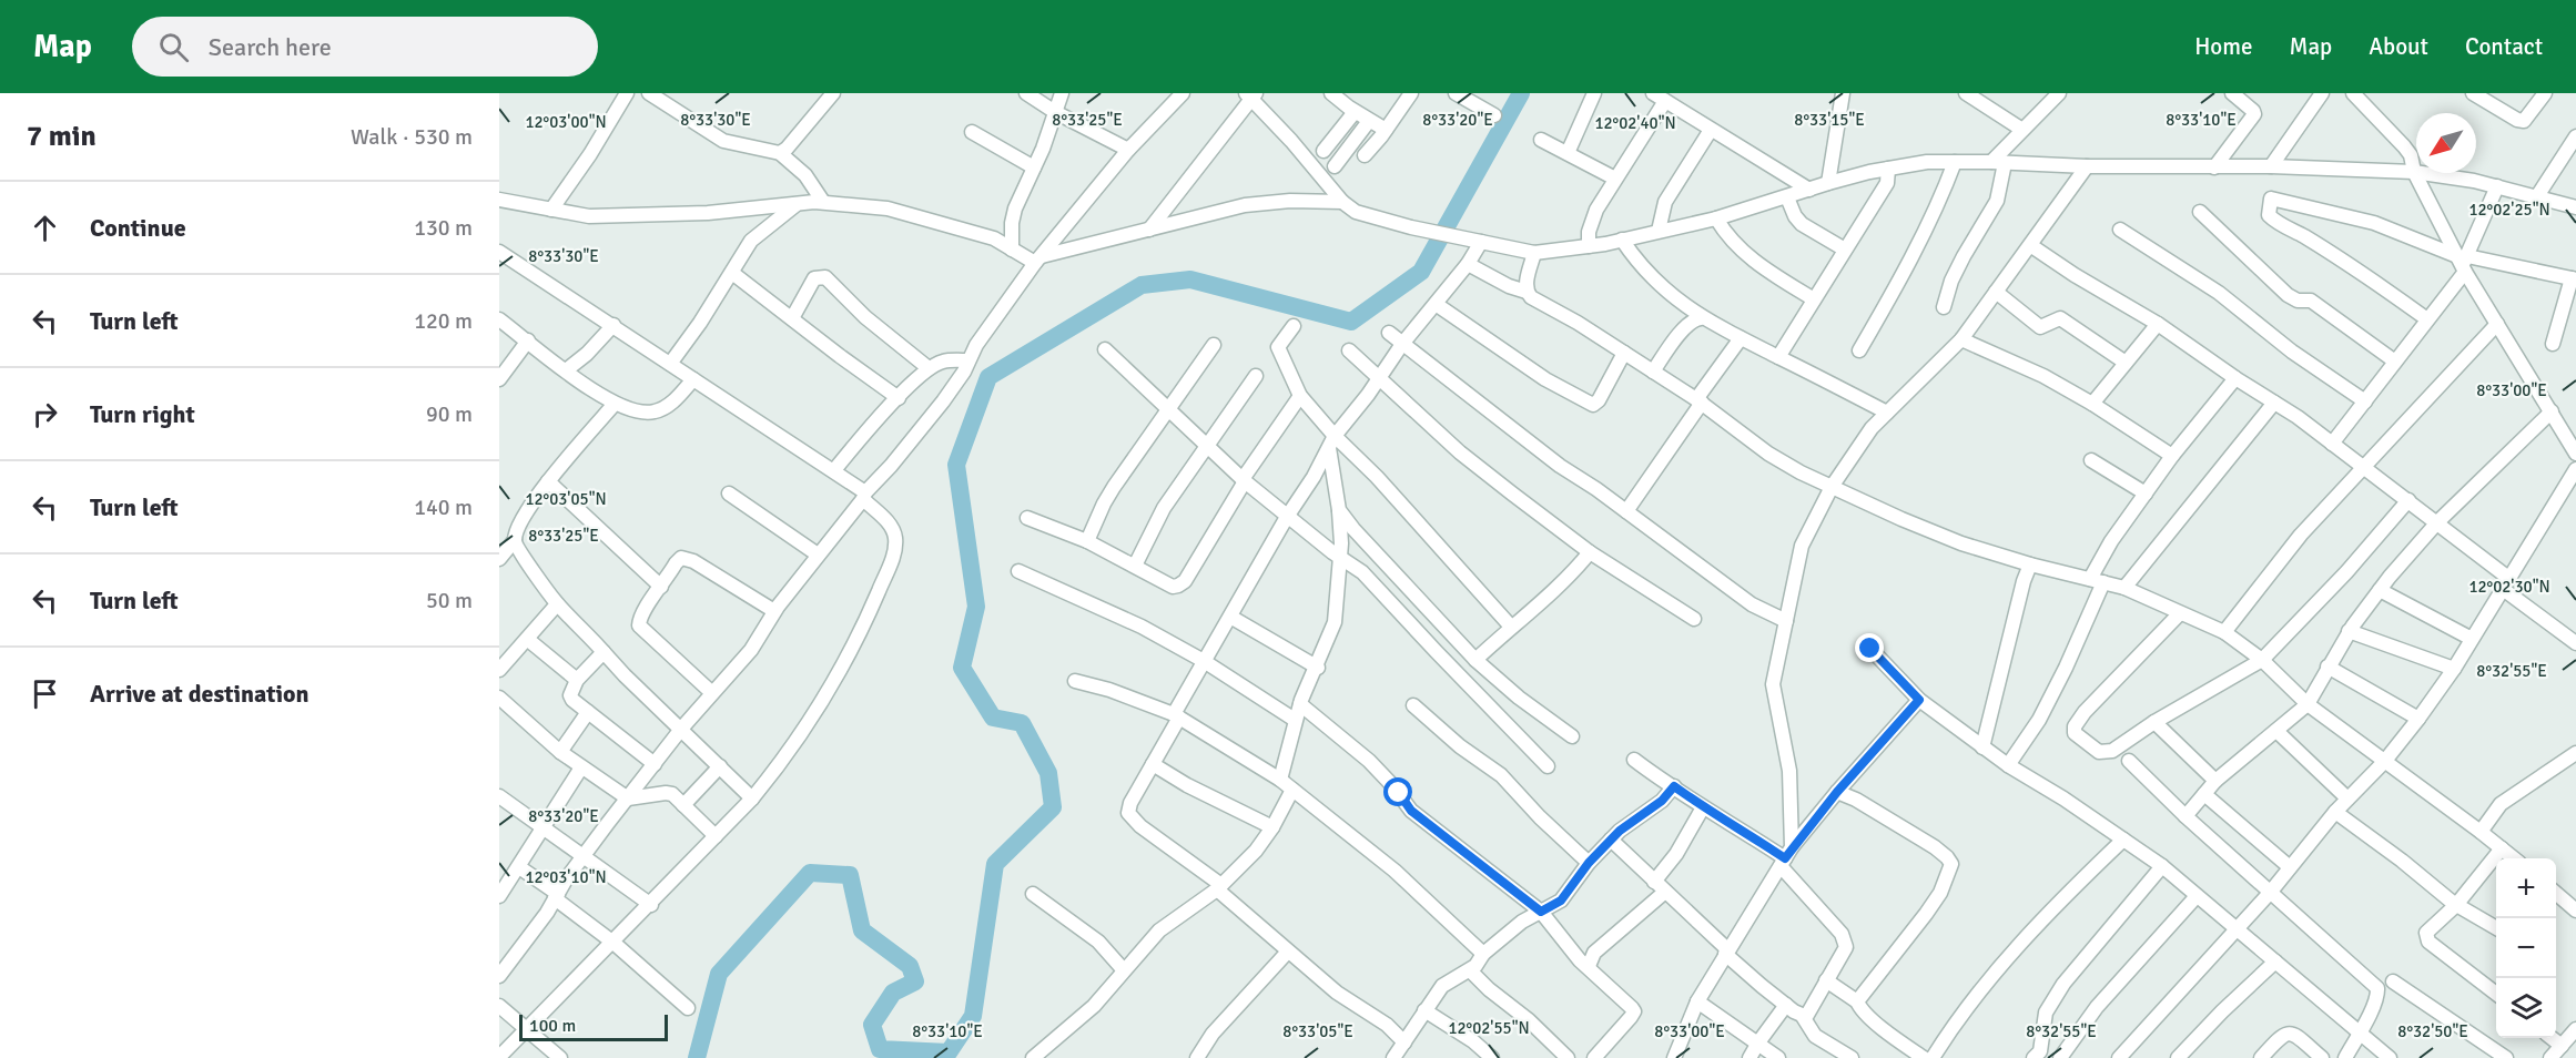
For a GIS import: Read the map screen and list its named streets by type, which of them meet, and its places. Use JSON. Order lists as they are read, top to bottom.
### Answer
{
  "scale_bar": "100 m",
  "north": "bottom left",
  "page": {
    "header": "Map",
    "search": "Search here",
    "nav": [
      "Home",
      "Map",
      "About",
      "Contact"
    ],
    "heading": ["7 min", "Walk · 530 m"],
    "list": [
      ["Continue", "130 m"],
      ["Turn left", "120 m"],
      ["Turn right", "90 m"],
      ["Turn left", "140 m"],
      ["Turn left", "50 m"],
      "Arrive at destination"
    ],
    "map_buttons": ["+", "−"],
    "scale": "100 m"
  },
  "coordinates": [
    "8°33'30\"E",
    "8°33'25\"E",
    "8°33'20\"E",
    "8°33'15\"E",
    "8°33'10\"E",
    "12°03'00\"N",
    "12°02'40\"N",
    "12°02'25\"N",
    "8°33'00\"E",
    "12°03'05\"N",
    "12°02'30\"N",
    "8°32'55\"E",
    "12°03'10\"N",
    "12°02'55\"N",
    "8°33'05\"E",
    "8°32'50\"E"
  ]
}
